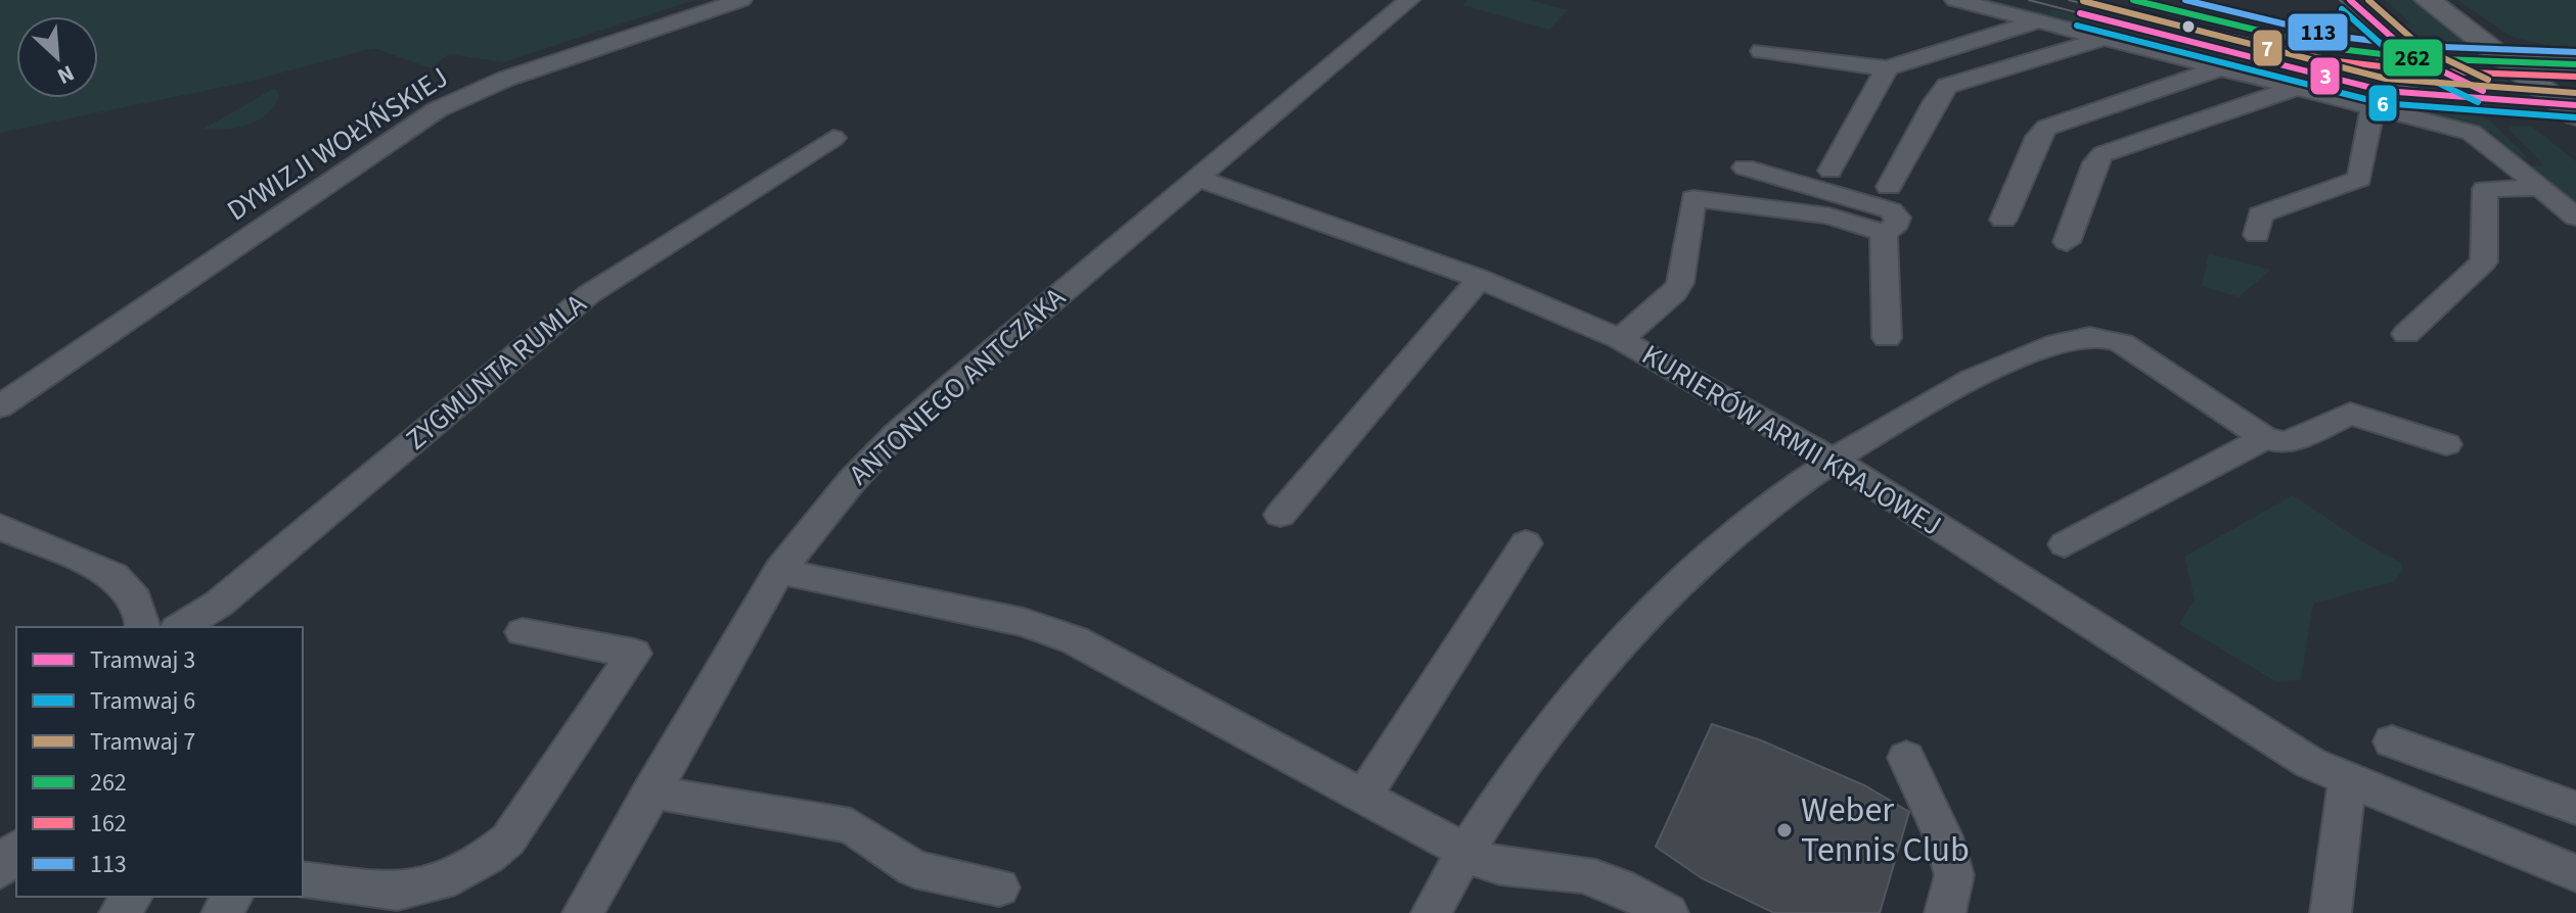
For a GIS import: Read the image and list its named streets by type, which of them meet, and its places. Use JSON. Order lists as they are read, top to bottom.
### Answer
{
  "streets": {
    "street": [
      "DYWIZJI WOŁYŃSKIEJ",
      "ZYGMUNTA RUMLA",
      "ANTONIEGO ANTCZAKA",
      "KURIERÓW ARMII KRAJOWEJ"
    ]
  },
  "crossings": [
    ["ANTONIEGO ANTCZAKA", "KURIERÓW ARMII KRAJOWEJ"]
  ],
  "places": ["Weber Tennis Club"],
  "lines": [
    "tram line 3",
    "tram line 7",
    "transit line 262",
    "transit line 113",
    "tram line 6",
    "transit line 162"
  ],
  "legend": [
    "Tramwaj 3",
    "Tramwaj 6",
    "Tramwaj 7",
    "262",
    "162",
    "113"
  ],
  "north": "bottom right"
}
